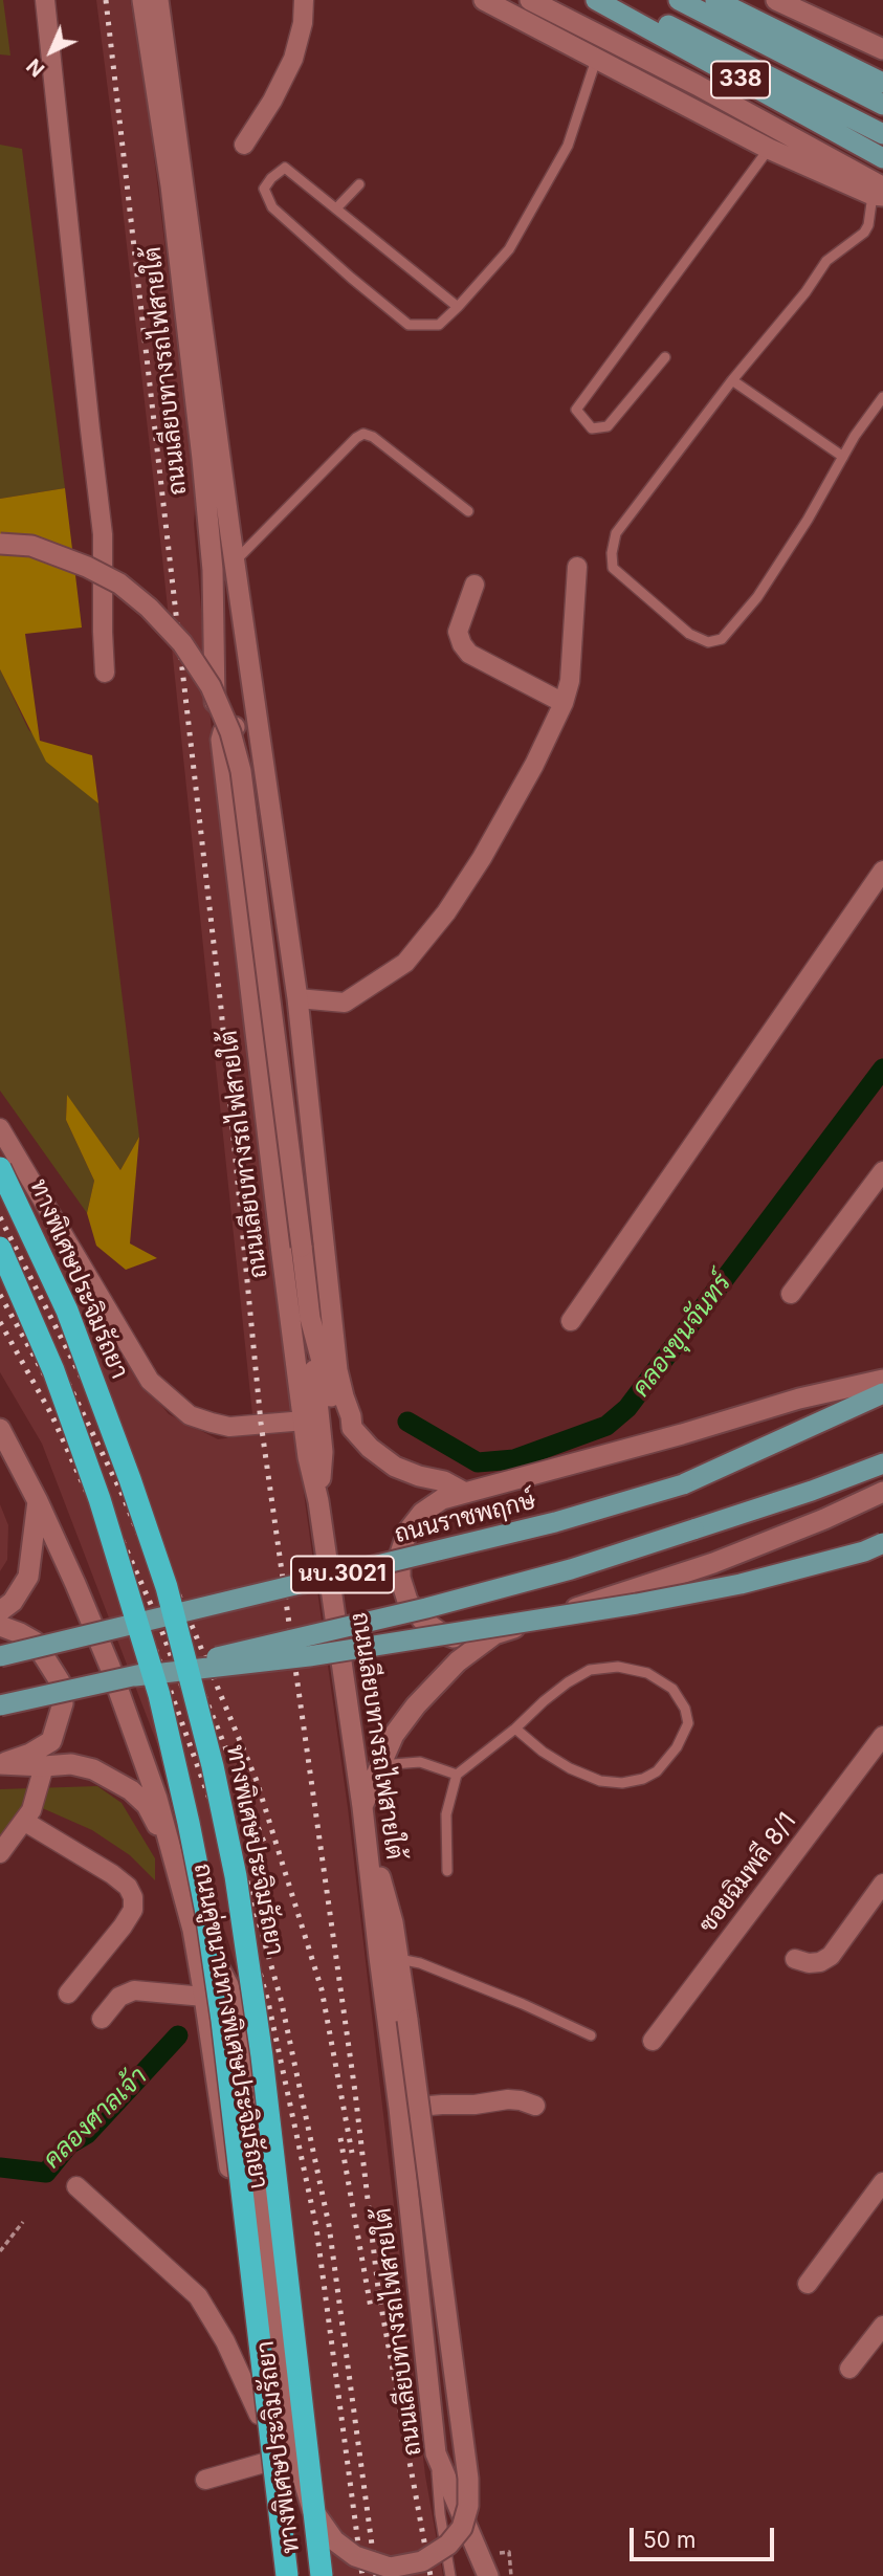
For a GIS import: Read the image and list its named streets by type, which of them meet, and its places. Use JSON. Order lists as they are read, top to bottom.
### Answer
{
  "streets": {
    "highway": ["ทางพิเศษประจิมรัถยา"],
    "main road": [
      "338",
      "ถนนเลียบทางรถไฟสายใต้",
      "ถนนราชพฤกษ์",
      "นบ.3021",
      "ถนนคู่ขนานทางพิเศษประจิมรัถยา"
    ],
    "street": ["ซอยฉิมพลี 8/1"]
  },
  "water": ["คลองขุนจันทร์", "คลองศาลเจ้า"],
  "scale_bar": "50 m",
  "north": "bottom left"
}
